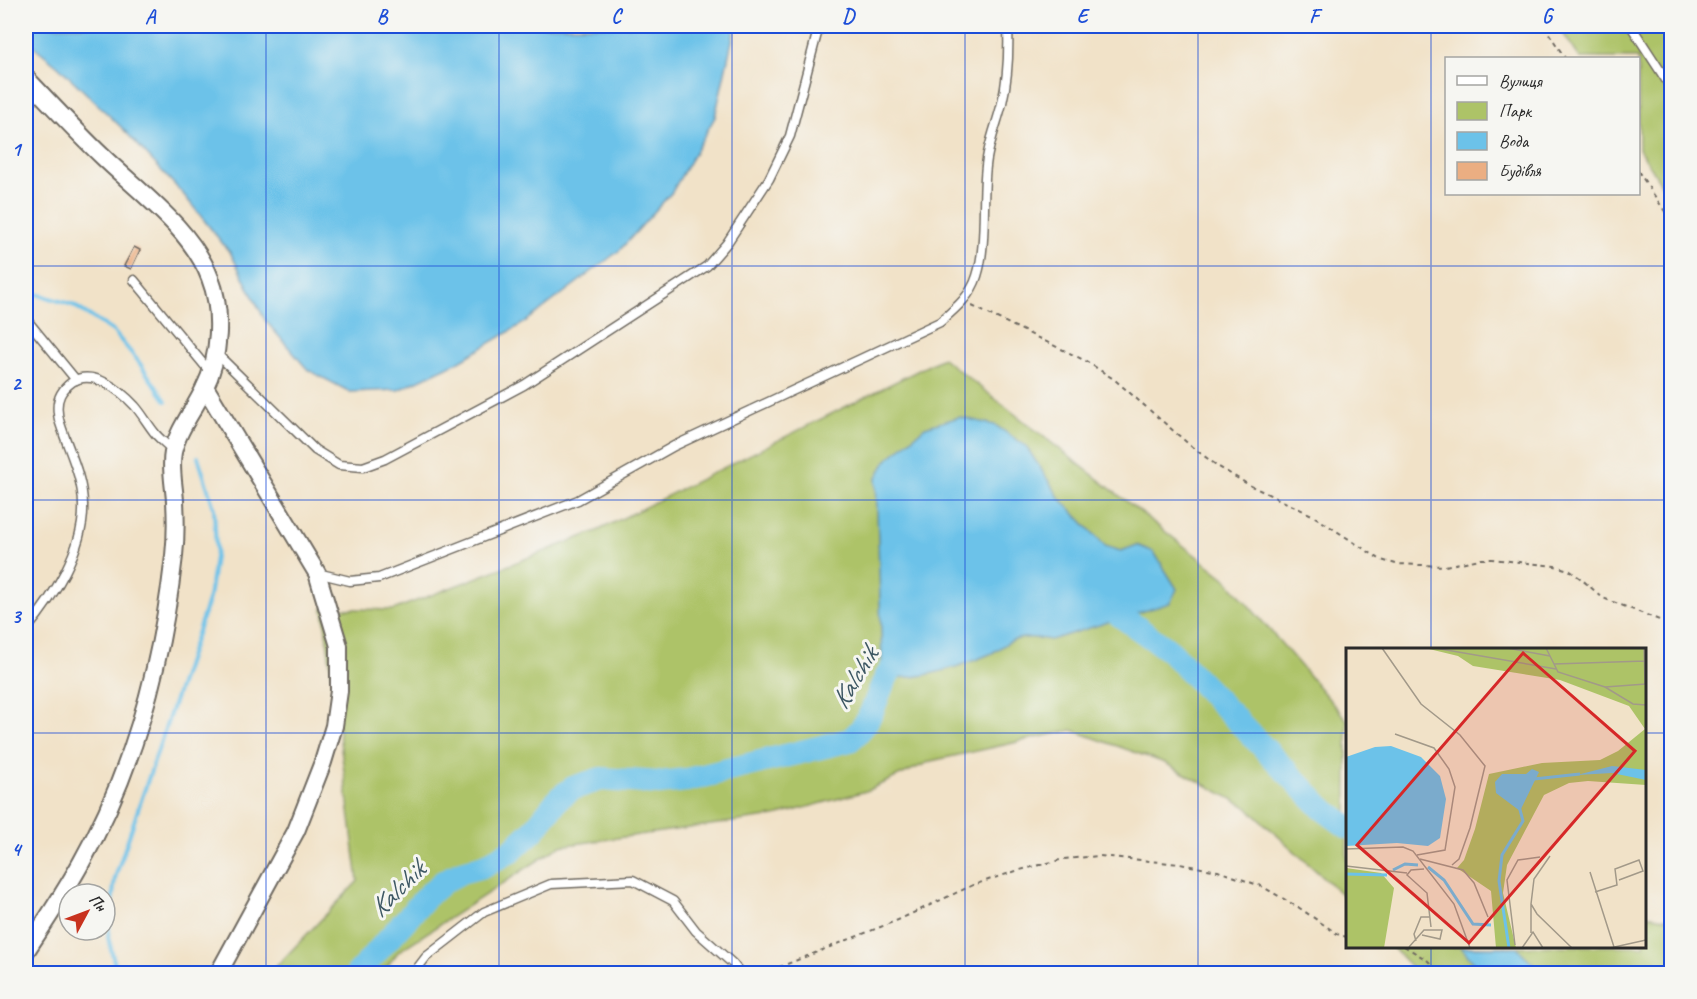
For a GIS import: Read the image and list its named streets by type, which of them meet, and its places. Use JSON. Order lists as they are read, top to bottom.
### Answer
{
  "water": ["Kalchik"],
  "legend": [
    "Вулиця",
    "Парк",
    "Вода",
    "Будівля"
  ],
  "north": "top right",
  "grid": {
    "columns": [
      "A",
      "B",
      "C",
      "D",
      "E",
      "F",
      "G"
    ],
    "rows": [
      "1",
      "2",
      "3",
      "4"
    ]
  }
}
